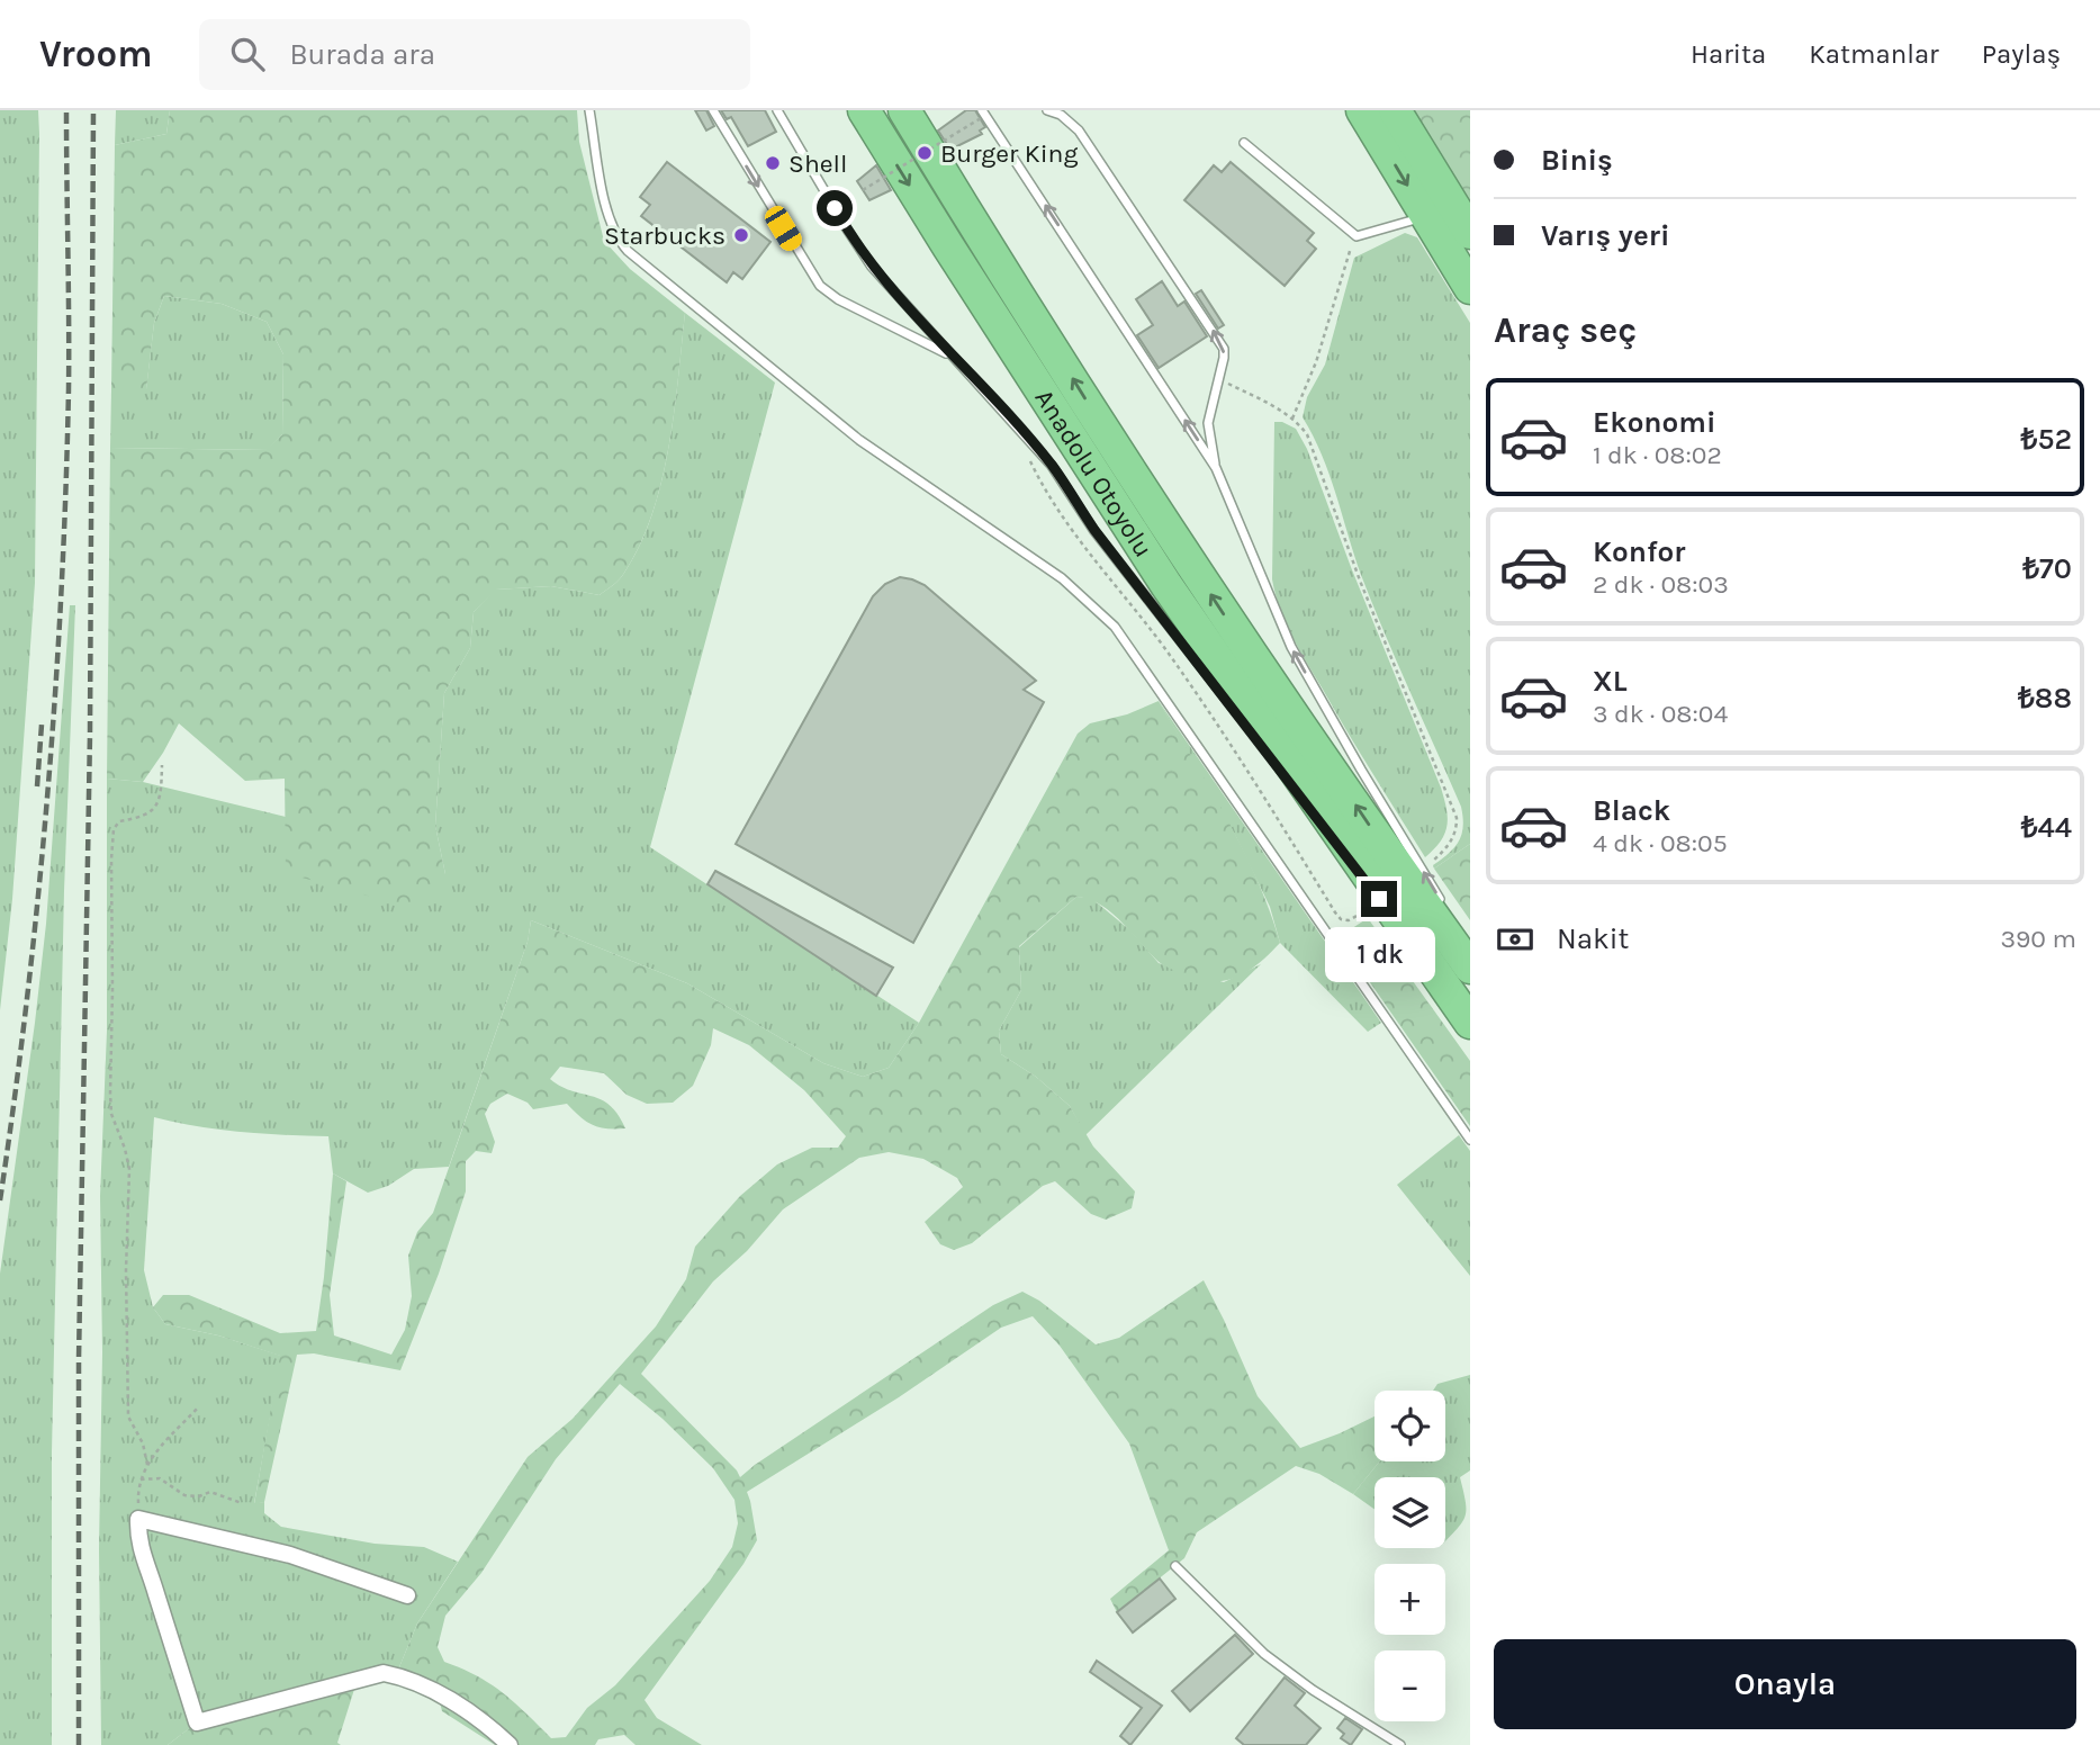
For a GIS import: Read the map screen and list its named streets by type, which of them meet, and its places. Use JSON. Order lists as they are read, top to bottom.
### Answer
{
  "streets": {
    "highway": ["Anadolu Otoyolu"]
  },
  "places": ["Burger King", "Shell", "Starbucks"],
  "page": {
    "header": "Vroom",
    "search": "Burada ara",
    "nav": ["Harita", "Katmanlar", "Paylaş"],
    "banner": ["Biniş", "Varış yeri"],
    "heading": "Araç seç",
    "list": [
      {
        "name": "Ekonomi",
        "note": "1 dk · 08:02",
        "value": "₺52"
      },
      {
        "name": "Konfor",
        "note": "2 dk · 08:03",
        "value": "₺70"
      },
      {
        "name": "XL",
        "note": "3 dk · 08:04",
        "value": "₺88"
      },
      {
        "name": "Black",
        "note": "4 dk · 08:05",
        "value": "₺44"
      }
    ],
    "pay": ["Nakit", "390 m"],
    "bubble": "1 dk",
    "map_buttons": ["+", "−"],
    "buttons": "Onayla"
  }
}
